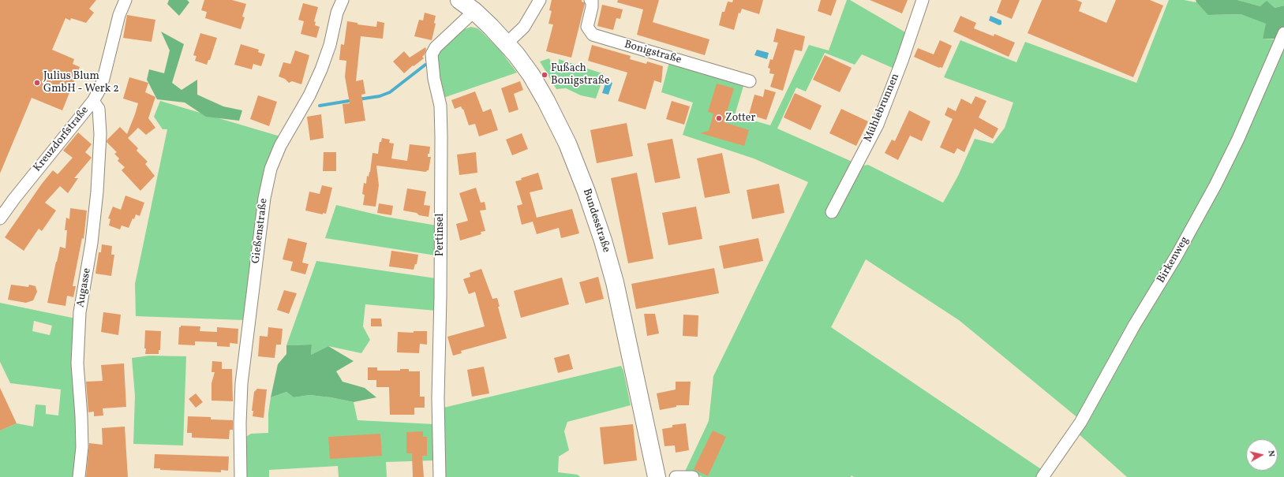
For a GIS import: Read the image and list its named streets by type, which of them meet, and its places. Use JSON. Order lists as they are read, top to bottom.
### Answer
{
  "streets": {
    "main road": ["Bundesstraße"],
    "street": [
      "Bonigstraße",
      "Mühlebrunnen",
      "Kreuzdorfstraße",
      "Gießenstraße",
      "Pertinsel",
      "Birkenweg",
      "Augasse"
    ]
  },
  "crossings": [
    ["Kreuzdorfstraße", "Augasse"],
    ["Bundesstraße", "Pertinsel"]
  ],
  "places": ["Fußach Bonigstraße", "Julius Blum GmbH - Werk 2", "Zotter"],
  "north": "right"
}
